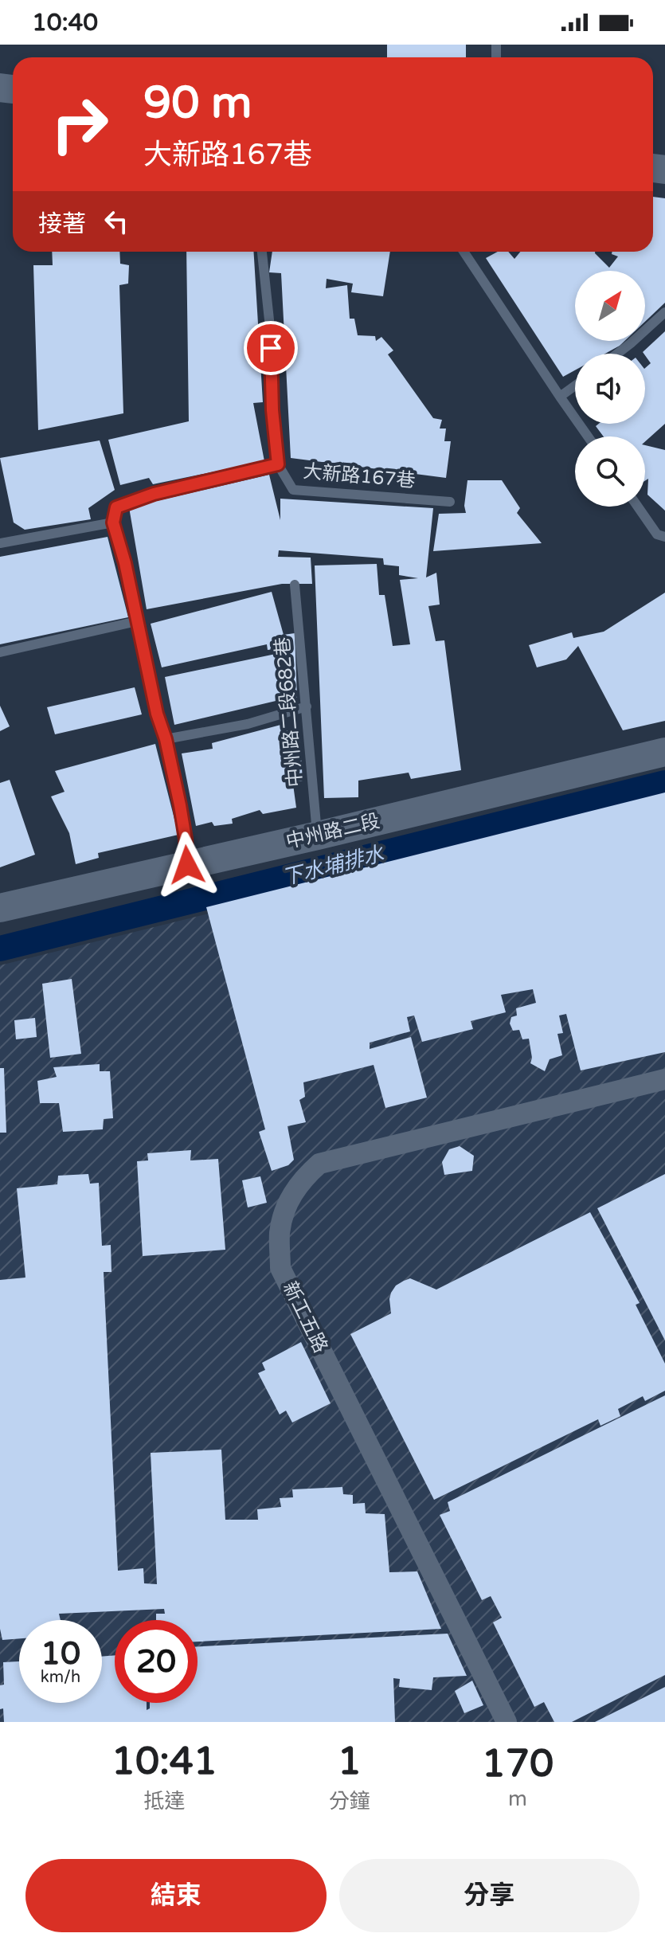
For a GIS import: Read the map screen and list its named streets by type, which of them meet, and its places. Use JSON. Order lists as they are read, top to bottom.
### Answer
{
  "streets": {
    "street": ["中州路二段", "新工五路"],
    "lane": ["大新路167巷", "中州路二段682巷"]
  },
  "crossings": [
    ["中州路二段682巷", "中州路二段"]
  ],
  "water": ["下水埔排水"],
  "north": "top right",
  "page": {
    "status": "10:40",
    "turn": ["90 m", "大新路167巷"],
    "then": "接著",
    "speed": "10 km/h",
    "limit": "20",
    "eta": [
      "10:41",
      "抵達",
      "1",
      "分鐘",
      "170",
      "m"
    ],
    "buttons": ["結束", "分享"]
  }
}
